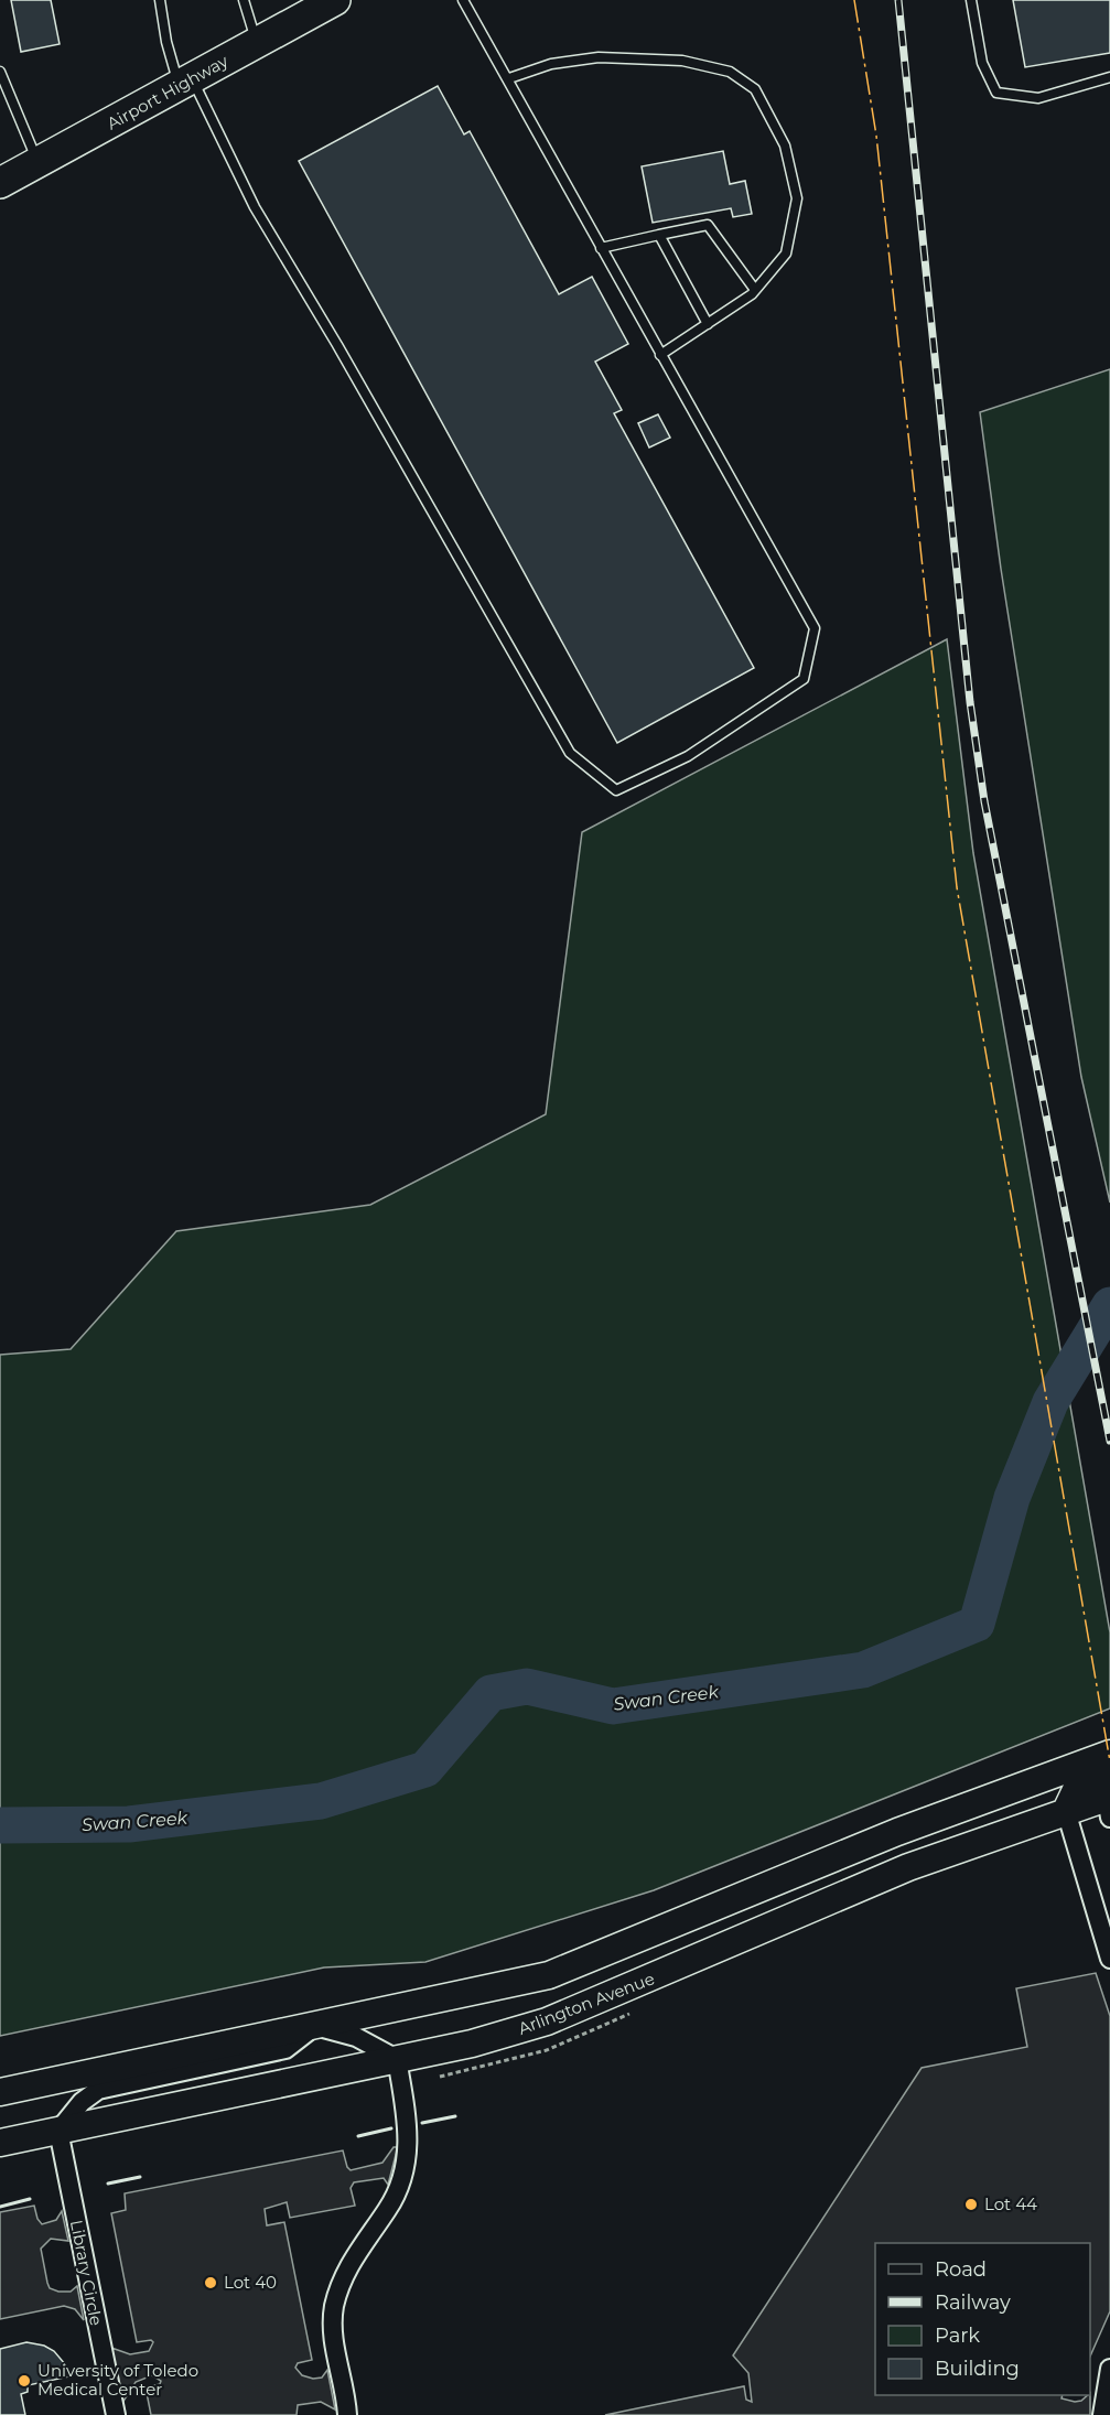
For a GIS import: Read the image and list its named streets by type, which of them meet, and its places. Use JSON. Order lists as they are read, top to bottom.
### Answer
{
  "streets": {
    "main road": ["Airport Highway"],
    "street": ["Arlington Avenue", "Library Circle"]
  },
  "crossings": [
    ["Arlington Avenue", "Library Circle"]
  ],
  "water": ["Swan Creek"],
  "places": ["Lot 44", "Lot 40", "University of Toledo Medical Center"],
  "legend": [
    "Road",
    "Railway",
    "Park",
    "Building"
  ]
}
